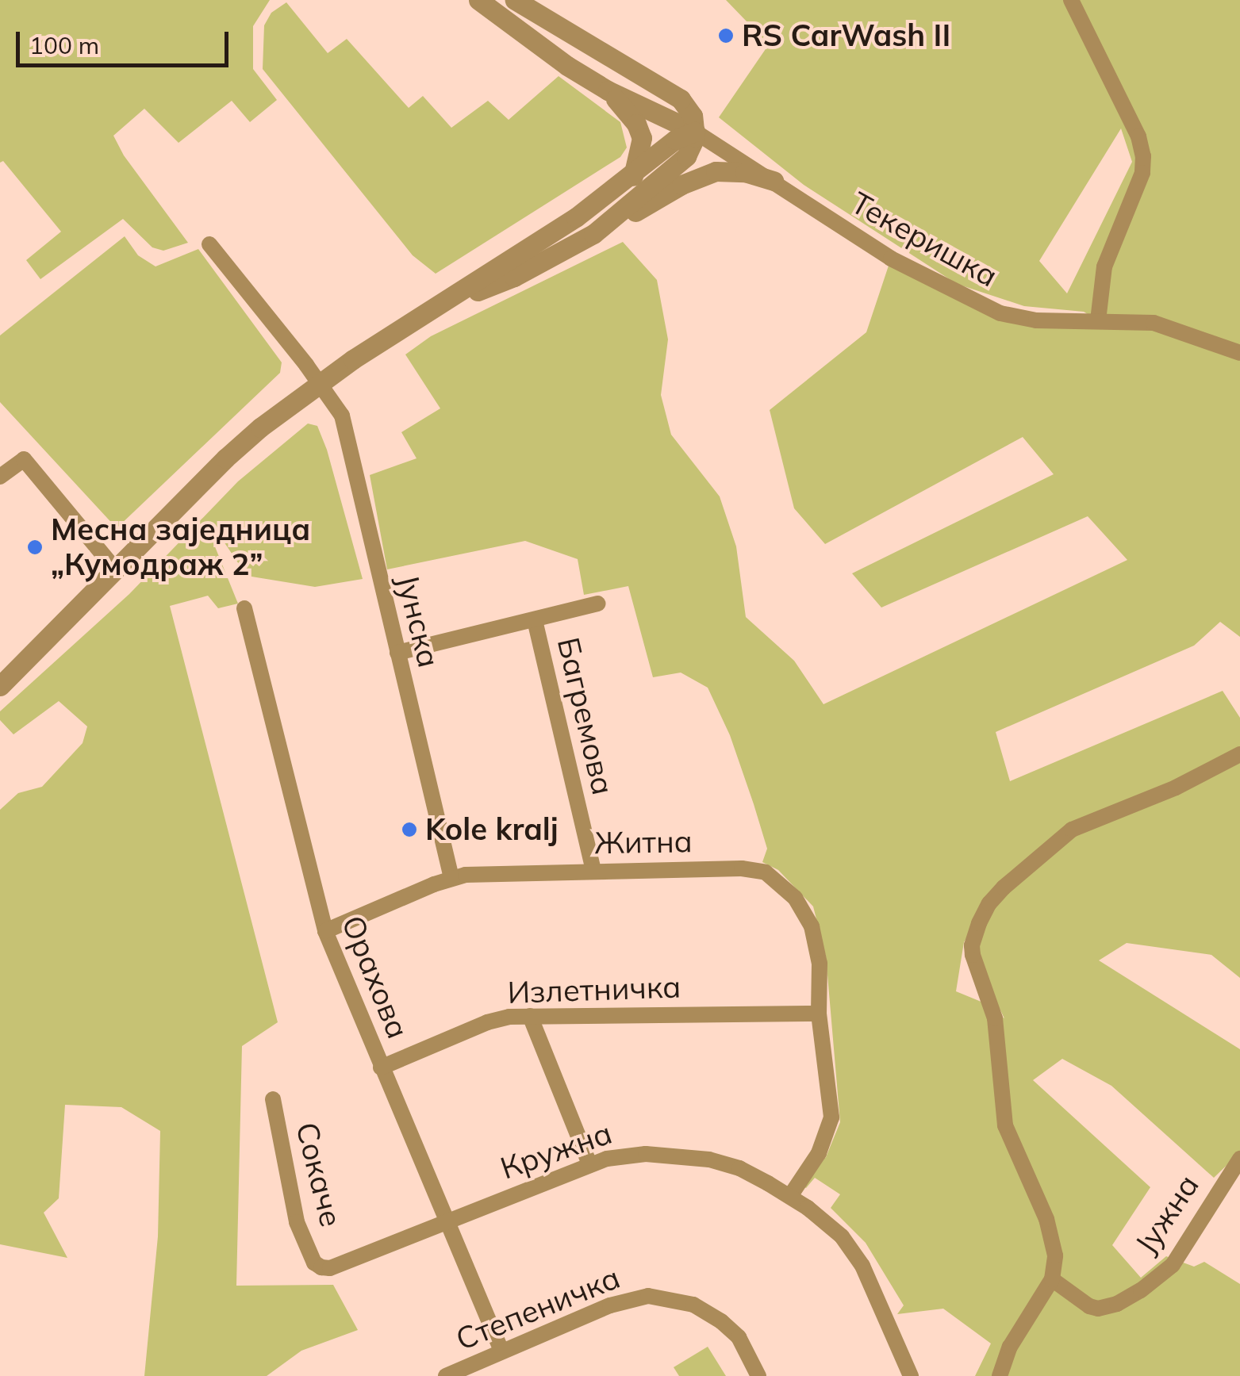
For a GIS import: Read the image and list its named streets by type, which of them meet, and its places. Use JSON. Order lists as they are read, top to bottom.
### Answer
{
  "streets": {
    "street": [
      "Текеришка",
      "Јунска",
      "Багремова",
      "Житна",
      "Орахова",
      "Излетничка",
      "Кружна",
      "Сокаче",
      "Јужна",
      "Степеничка"
    ]
  },
  "crossings": [
    ["Јунска", "Житна"],
    ["Багремова", "Житна"],
    ["Житна", "Орахова"],
    ["Житна", "Излетничка"],
    ["Житна", "Кружна"],
    ["Орахова", "Излетничка"],
    ["Орахова", "Кружна"],
    ["Орахова", "Сокаче"],
    ["Орахова", "Степеничка"],
    ["Кружна", "Сокаче"]
  ],
  "places": ["RS CarWash II", "Месна заједница „Кумодраж 2”", "Kole kralj"],
  "scale_bar": "100 m"
}
